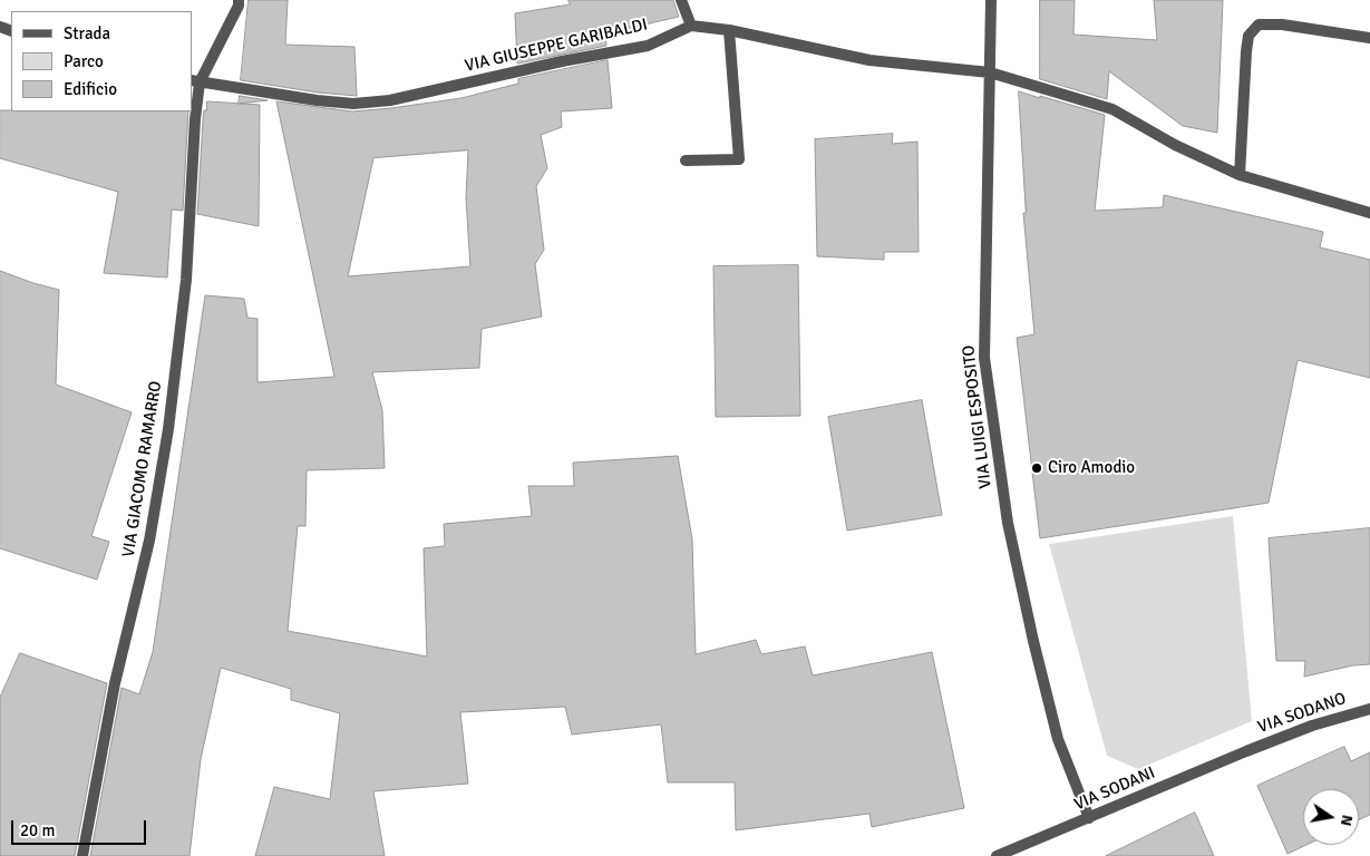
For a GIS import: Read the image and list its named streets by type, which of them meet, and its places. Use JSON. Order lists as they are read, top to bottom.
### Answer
{
  "streets": {
    "street": [
      "VIA GIUSEPPE GARIBALDI",
      "VIA LUIGI ESPOSITO",
      "VIA GIACOMO RAMARRO",
      "VIA SODANO",
      "VIA SODANI"
    ]
  },
  "crossings": [
    ["VIA GIUSEPPE GARIBALDI", "VIA GIACOMO RAMARRO"],
    ["VIA LUIGI ESPOSITO", "VIA SODANI"],
    ["VIA SODANO", "VIA SODANI"]
  ],
  "places": ["Ciro Amodio"],
  "legend": ["Strada", "Parco", "Edificio"],
  "scale_bar": "20 m",
  "north": "right"
}
